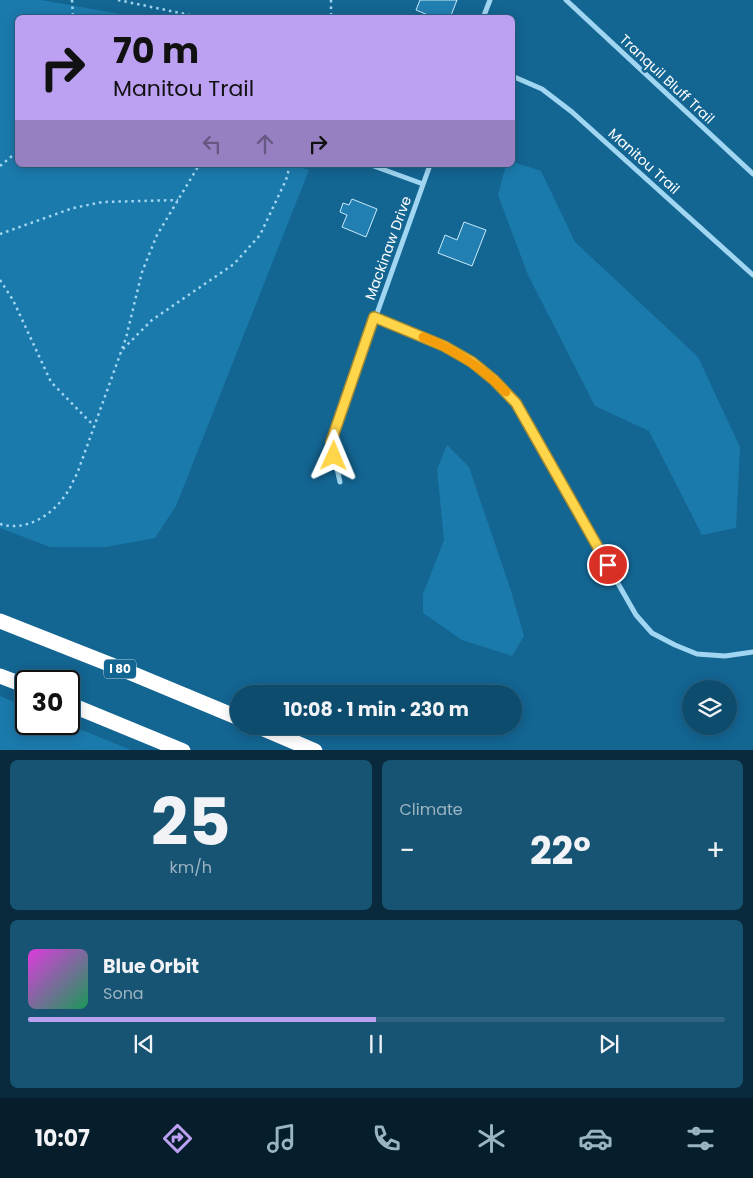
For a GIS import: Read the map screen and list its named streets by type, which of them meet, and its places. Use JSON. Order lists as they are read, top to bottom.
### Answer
{
  "streets": {
    "highway": ["I 80"],
    "street": ["Tranquil Bluff Trail", "Manitou Trail", "Mackinaw Drive"]
  },
  "page": {
    "turn": ["70 m", "Manitou Trail"],
    "limit": "30",
    "trip": "10:08 · 1 min · 230 m",
    "tile": [
      ["25", "km/h"],
      "Climate"
    ],
    "heat": ["−", "22°", "+"],
    "song": ["Blue Orbit", "Sona"],
    "tabs": "10:07"
  }
}
